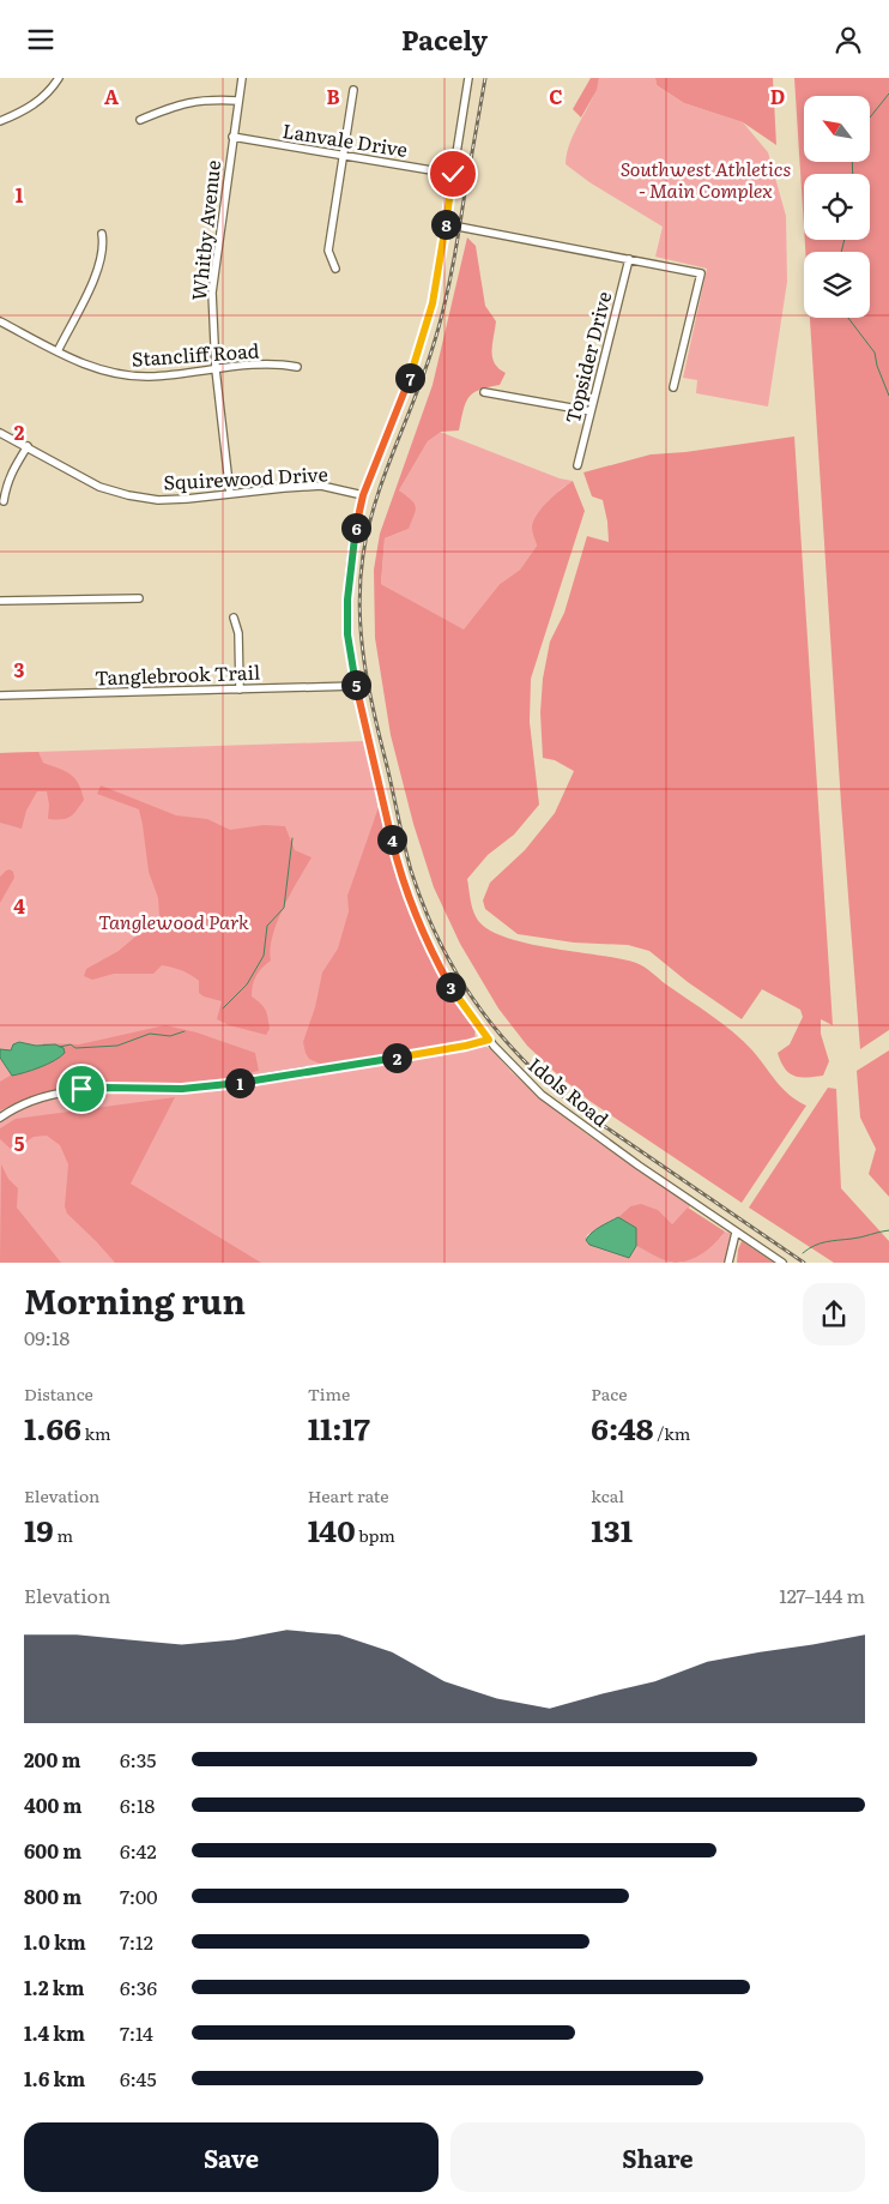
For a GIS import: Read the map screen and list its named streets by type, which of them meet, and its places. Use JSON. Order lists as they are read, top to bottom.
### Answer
{
  "streets": {
    "street": [
      "Lanvale Drive",
      "Whitby Avenue",
      "Stancliff Road",
      "Topsider Drive",
      "Squirewood Drive",
      "Tanglebrook Trail",
      "Idols Road"
    ]
  },
  "crossings": [
    ["Lanvale Drive", "Whitby Avenue"],
    ["Lanvale Drive", "Idols Road"],
    ["Whitby Avenue", "Stancliff Road"],
    ["Whitby Avenue", "Squirewood Drive"],
    ["Squirewood Drive", "Idols Road"],
    ["Tanglebrook Trail", "Idols Road"]
  ],
  "parks": ["Southwest Athletics - Main Complex", "Tanglewood Park"],
  "north": "top left",
  "page": {
    "header": "Pacely",
    "pins": [
      "8",
      "7",
      "6",
      "5",
      "4",
      "3",
      "2",
      "1"
    ],
    "heading": ["Morning run", "09:18"],
    "stats": [
      ["Distance", "1.66 km"],
      ["Time", "11:17"],
      ["Pace", "6:48 /km"],
      ["Elevation", "19 m"],
      ["Heart rate", "140 bpm"],
      ["kcal", "131"]
    ],
    "chart": ["Elevation", "127–144 m"],
    "list": [
      {
        "name": "200 m",
        "note": "6:35"
      },
      {
        "name": "400 m",
        "note": "6:18"
      },
      {
        "name": "600 m",
        "note": "6:42"
      },
      {
        "name": "800 m",
        "note": "7:00"
      },
      {
        "name": "1.0 km",
        "note": "7:12"
      },
      {
        "name": "1.2 km",
        "note": "6:36"
      },
      {
        "name": "1.4 km",
        "note": "7:14"
      },
      {
        "name": "1.6 km",
        "note": "6:45"
      }
    ],
    "buttons": ["Save", "Share"]
  },
  "grid": {
    "columns": [
      "A",
      "B",
      "C",
      "D"
    ],
    "rows": [
      "1",
      "2",
      "3",
      "4",
      "5"
    ]
  }
}
